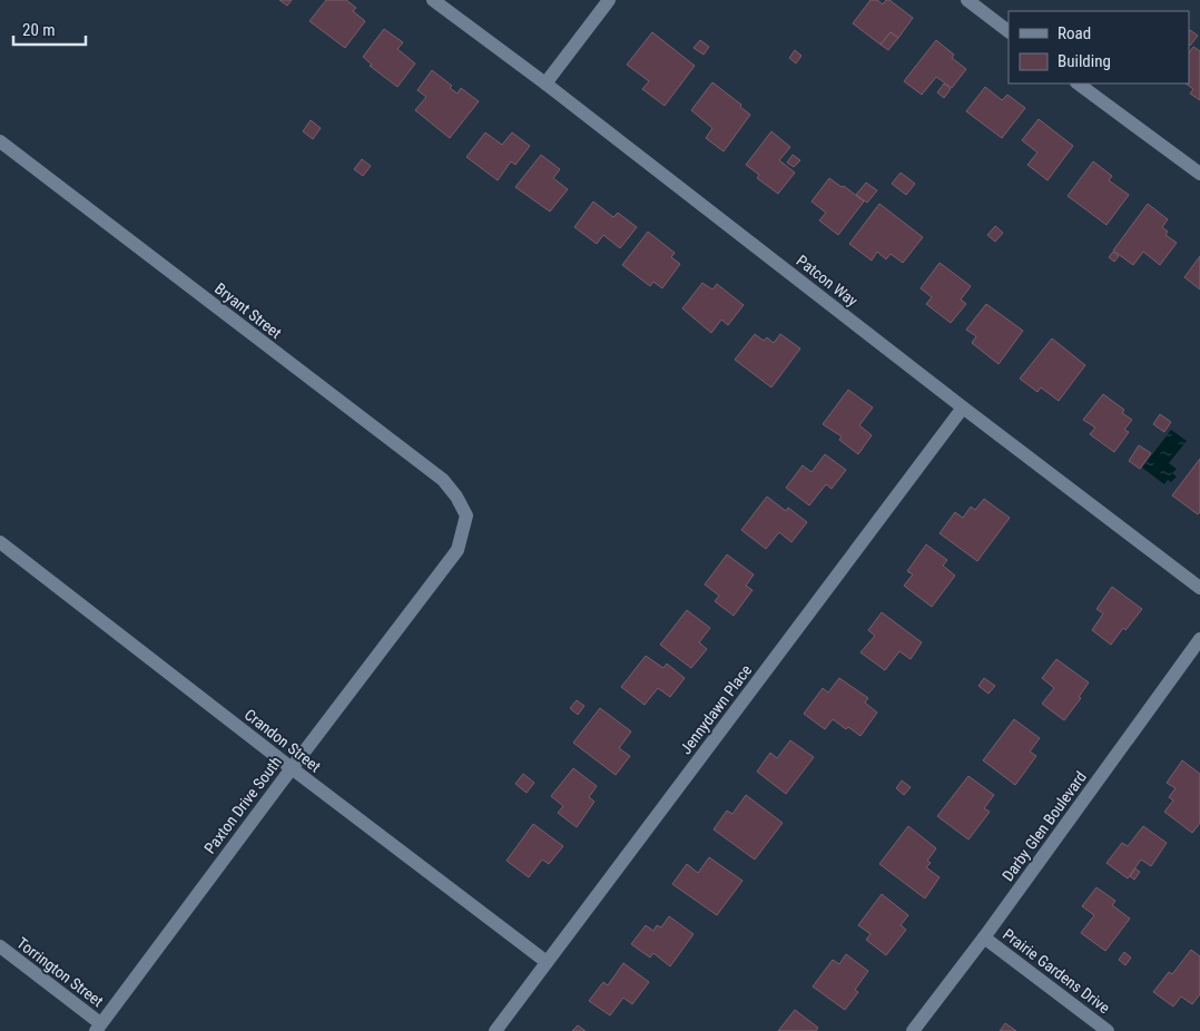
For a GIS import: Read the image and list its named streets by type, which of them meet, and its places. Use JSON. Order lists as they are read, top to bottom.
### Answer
{
  "streets": {
    "street": [
      "Patcon Way",
      "Bryant Street",
      "Jennydawn Place",
      "Crandon Street",
      "Paxton Drive South",
      "Darby Glen Boulevard",
      "Prairie Gardens Drive",
      "Torrington Street"
    ]
  },
  "crossings": [
    ["Patcon Way", "Jennydawn Place"],
    ["Bryant Street", "Paxton Drive South"],
    ["Jennydawn Place", "Crandon Street"],
    ["Crandon Street", "Paxton Drive South"],
    ["Paxton Drive South", "Torrington Street"],
    ["Darby Glen Boulevard", "Prairie Gardens Drive"]
  ],
  "legend": ["Road", "Building"],
  "scale_bar": "20 m"
}
